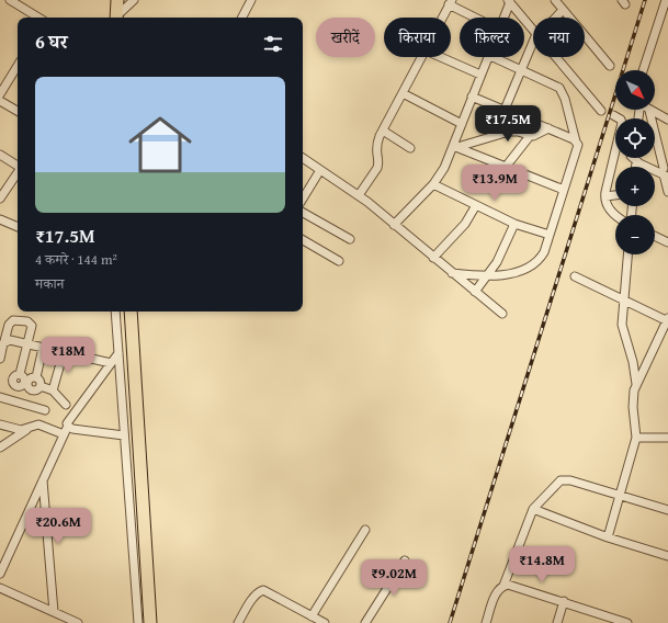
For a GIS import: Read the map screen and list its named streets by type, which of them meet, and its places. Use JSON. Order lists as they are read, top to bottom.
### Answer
{
  "north": "bottom right",
  "page": {
    "chip": [
      "खरीदें",
      "किराया",
      "फ़िल्टर",
      "नया"
    ],
    "heading": "6 घर",
    "map_buttons": ["+", "−"],
    "list": [
      {
        "name": "₹17.5M",
        "note": "4 कमरे · 144 m² · मकान"
      }
    ],
    "price": [
      "₹17.5M",
      "₹13.9M",
      "₹18M",
      "₹20.6M",
      "₹14.8M",
      "₹9.02M"
    ]
  }
}
